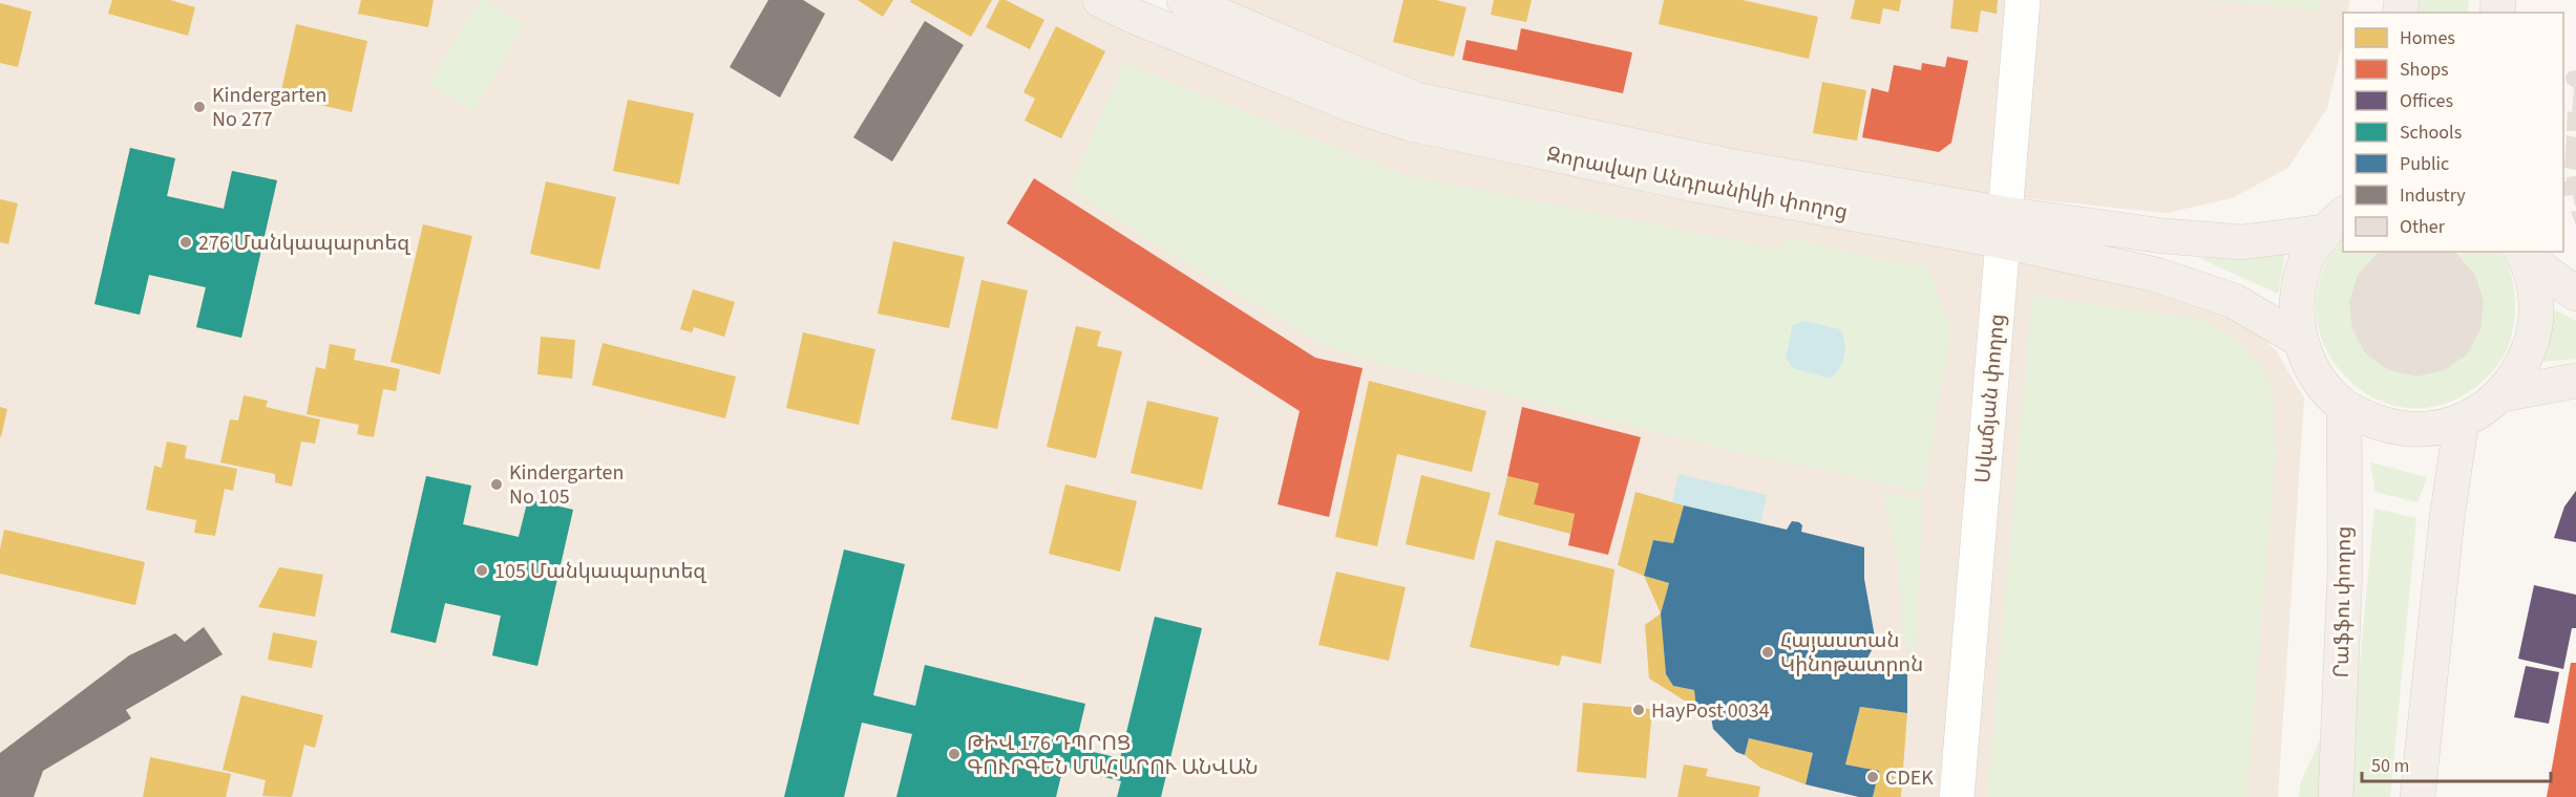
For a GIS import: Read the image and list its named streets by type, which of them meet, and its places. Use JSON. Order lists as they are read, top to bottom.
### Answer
{
  "streets": {
    "main road": ["Զորավար Անդրանիկի փողոց", "Րաֆֆու փողոց"],
    "street": ["Սվաճյան փողոց"]
  },
  "crossings": [
    ["Զորավար Անդրանիկի փողոց", "Սվաճյան փողոց"]
  ],
  "places": [
    "Kindergarten No 277",
    "276 Մանկապարտեզ",
    "Kindergarten No 105",
    "105 Մանկապարտեզ",
    "Հայաստան Կինոթատրոն",
    "HayPost 0034",
    "ԹԻՎ 176 ԴՊՐՈՑ ԳՈՒՐԳԵՆ ՄԱՀԱՐՈՒ ԱՆՎԱՆ",
    "CDEK"
  ],
  "legend": [
    "Homes",
    "Shops",
    "Offices",
    "Schools",
    "Public",
    "Industry",
    "Other"
  ],
  "scale_bar": "50 m"
}
